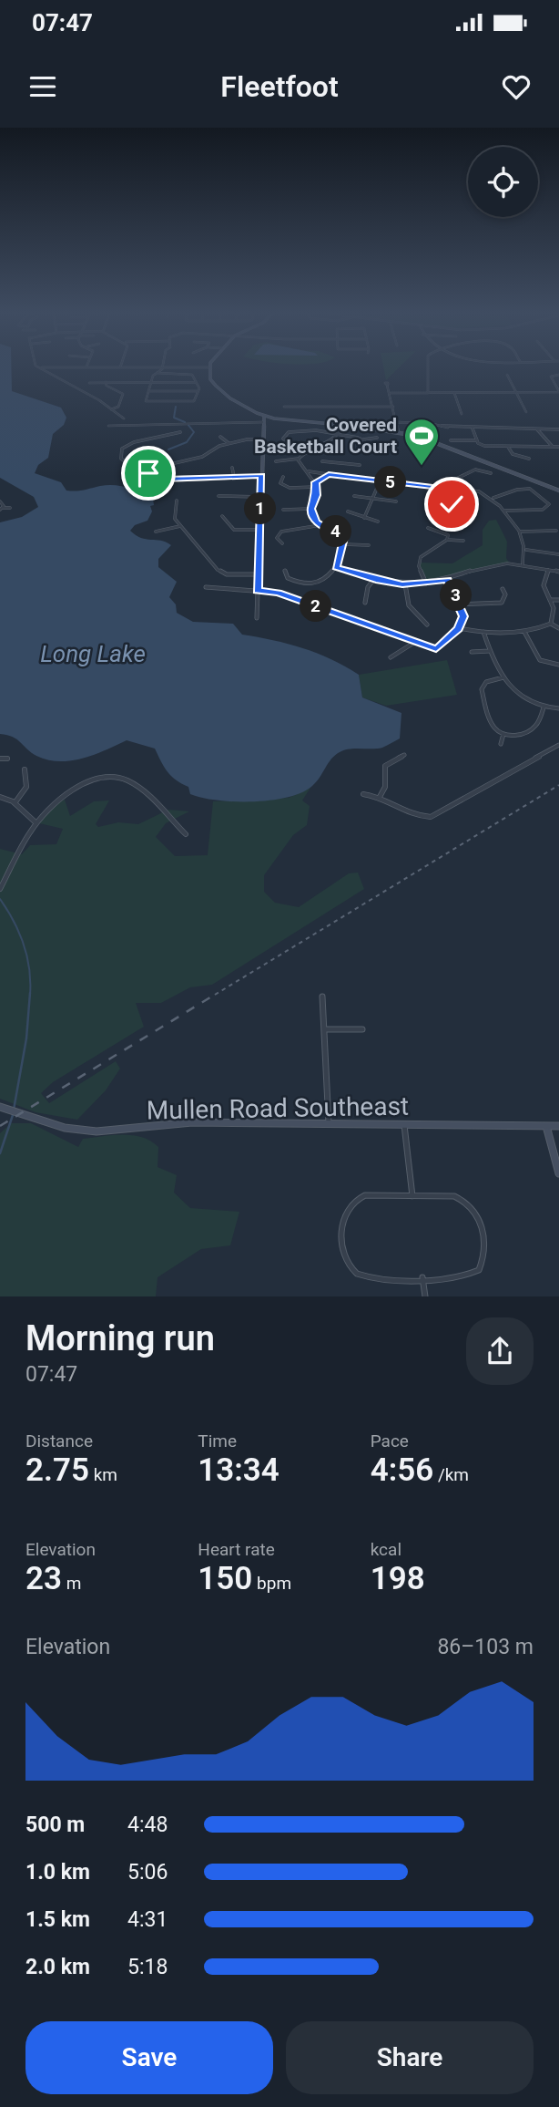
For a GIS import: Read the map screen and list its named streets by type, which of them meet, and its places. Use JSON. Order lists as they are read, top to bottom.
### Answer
{
  "streets": {
    "street": ["Mullen Road Southeast"]
  },
  "water": ["Long Lake"],
  "places": {
    "sports": ["Covered Basketball Court"]
  },
  "page": {
    "status": "07:47",
    "header": "Fleetfoot",
    "pins": [
      "5",
      "1",
      "4",
      "3",
      "2"
    ],
    "heading": ["Morning run", "07:47"],
    "stats": [
      ["Distance", "2.75 km"],
      ["Time", "13:34"],
      ["Pace", "4:56 /km"],
      ["Elevation", "23 m"],
      ["Heart rate", "150 bpm"],
      ["kcal", "198"]
    ],
    "chart": ["Elevation", "86–103 m"],
    "list": [
      {
        "name": "500 m",
        "note": "4:48"
      },
      {
        "name": "1.0 km",
        "note": "5:06"
      },
      {
        "name": "1.5 km",
        "note": "4:31"
      },
      {
        "name": "2.0 km",
        "note": "5:18"
      }
    ],
    "buttons": ["Save", "Share"]
  }
}
